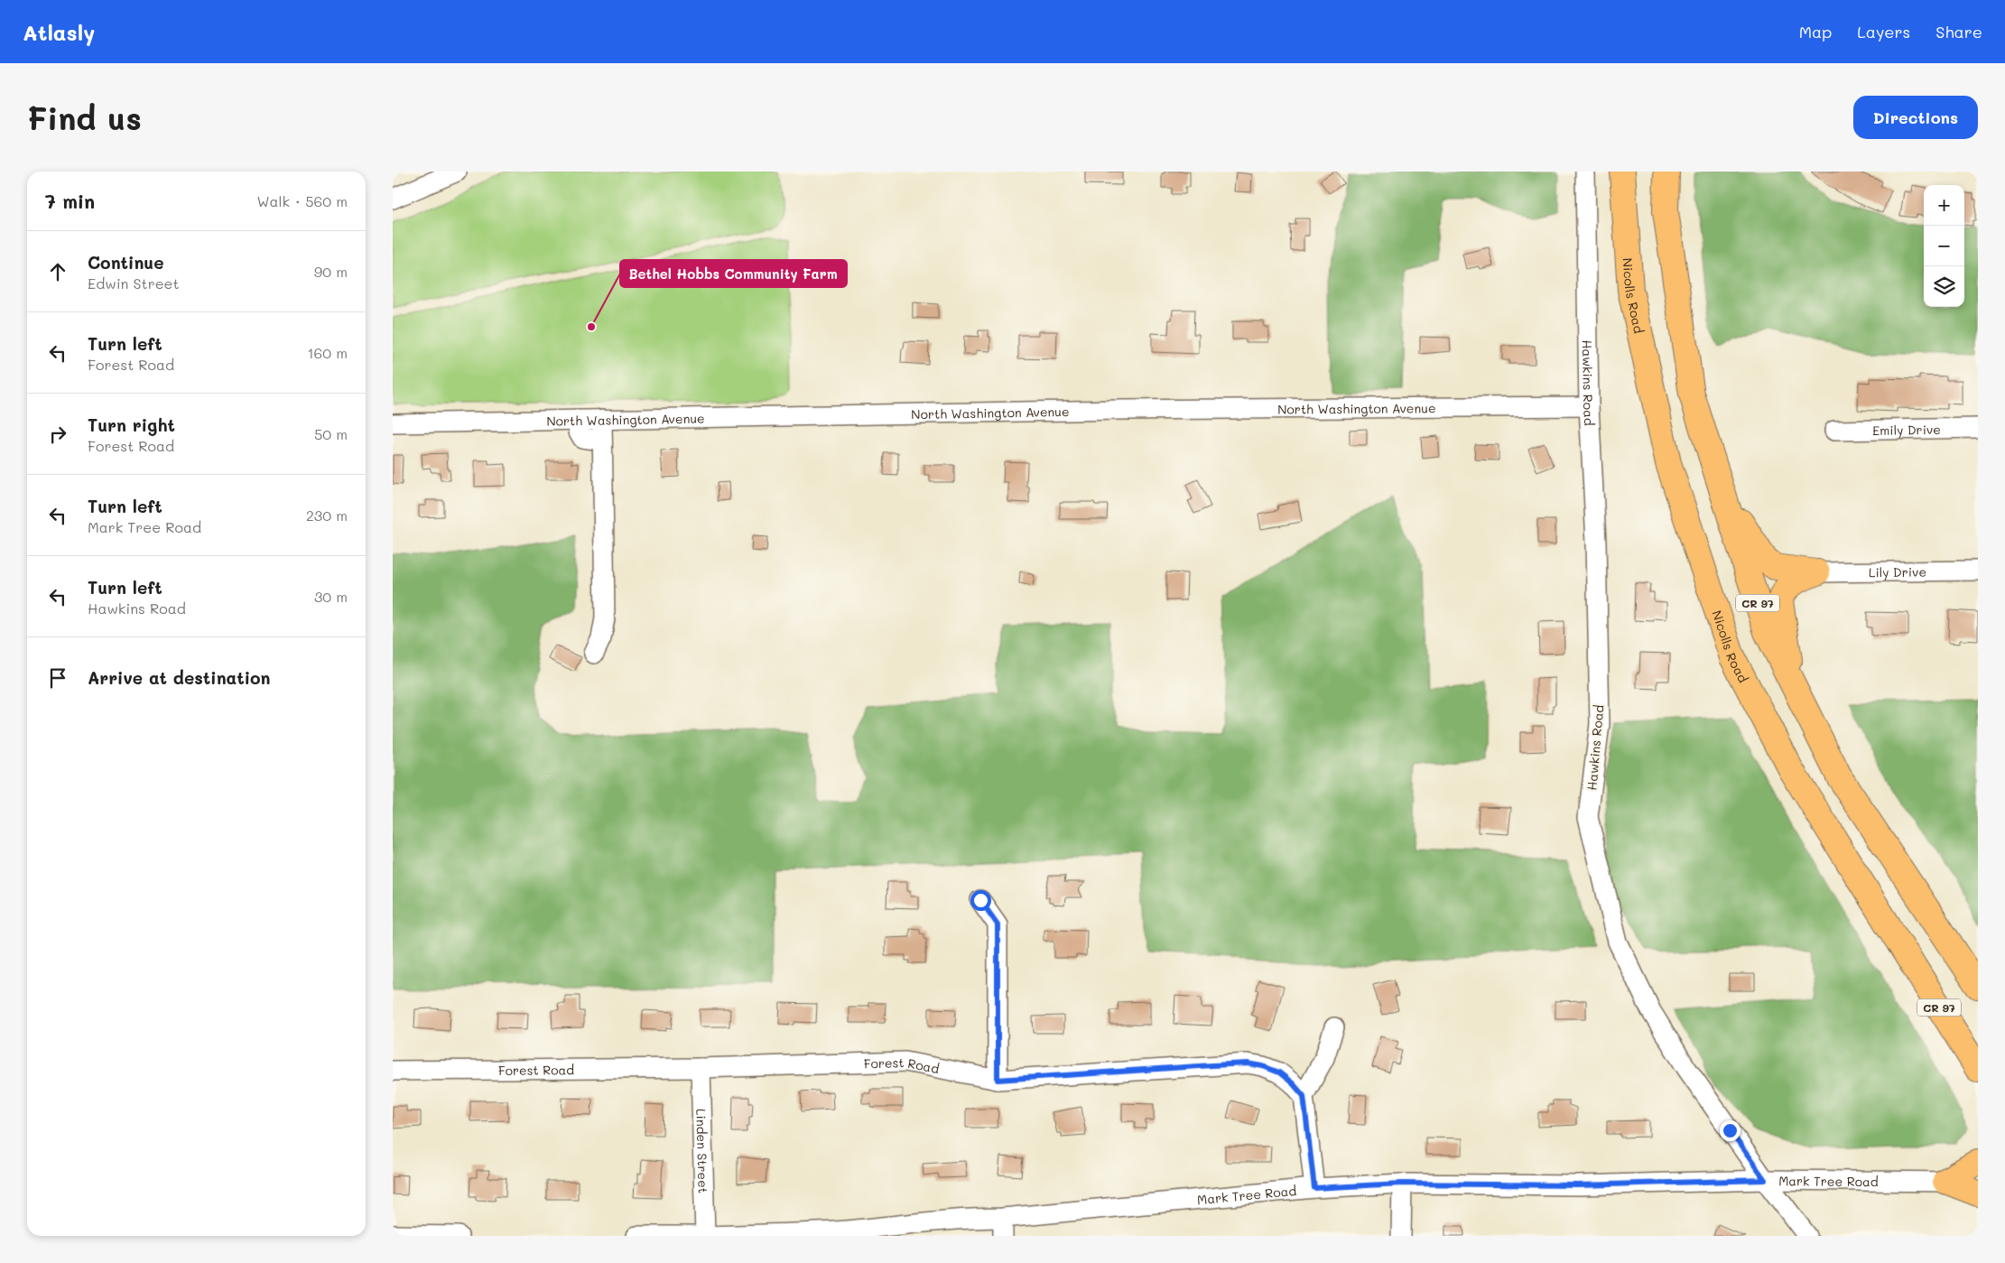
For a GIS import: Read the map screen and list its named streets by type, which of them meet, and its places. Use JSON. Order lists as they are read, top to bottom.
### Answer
{
  "streets": {
    "highway": ["Nicolls Road", "CR 97"],
    "street": [
      "Hawkins Road",
      "North Washington Avenue",
      "Emily Drive",
      "Lily Drive",
      "Forest Road",
      "Linden Street",
      "Mark Tree Road"
    ]
  },
  "crossings": [
    ["Hawkins Road", "North Washington Avenue"],
    ["Hawkins Road", "Mark Tree Road"],
    ["Forest Road", "Linden Street"],
    ["Linden Street", "Mark Tree Road"]
  ],
  "places": ["Bethel Hobbs Community Farm"],
  "page": {
    "header": "Atlasly",
    "nav": ["Map", "Layers", "Share"],
    "buttons": "Directions",
    "title": "Find us",
    "heading": ["7 min", "Walk · 560 m"],
    "map_buttons": ["+", "−"],
    "list": [
      ["Continue", "Edwin Street", "90 m"],
      ["Turn left", "Forest Road", "160 m"],
      ["Turn right", "Forest Road", "50 m"],
      ["Turn left", "Mark Tree Road", "230 m"],
      ["Turn left", "Hawkins Road", "30 m"],
      "Arrive at destination"
    ]
  }
}
